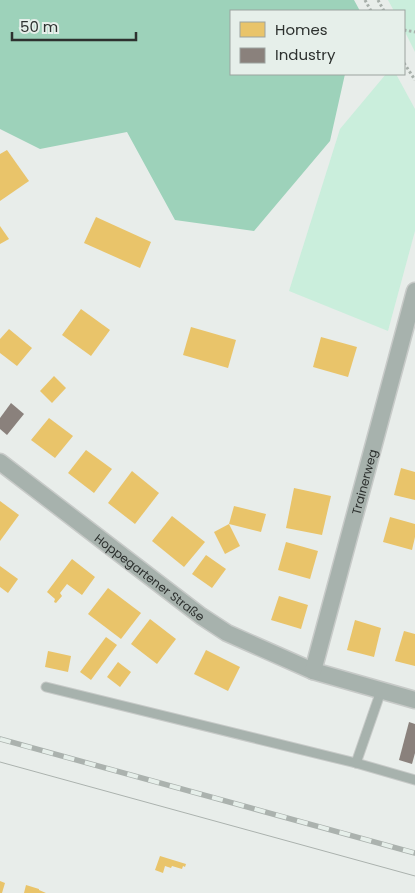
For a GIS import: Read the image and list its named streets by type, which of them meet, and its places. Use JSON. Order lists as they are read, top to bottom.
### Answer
{
  "streets": {
    "street": ["Trainerweg", "Hoppegartener Straße"]
  },
  "crossings": [
    ["Trainerweg", "Hoppegartener Straße"]
  ],
  "legend": ["Homes", "Industry"],
  "scale_bar": "50 m"
}
